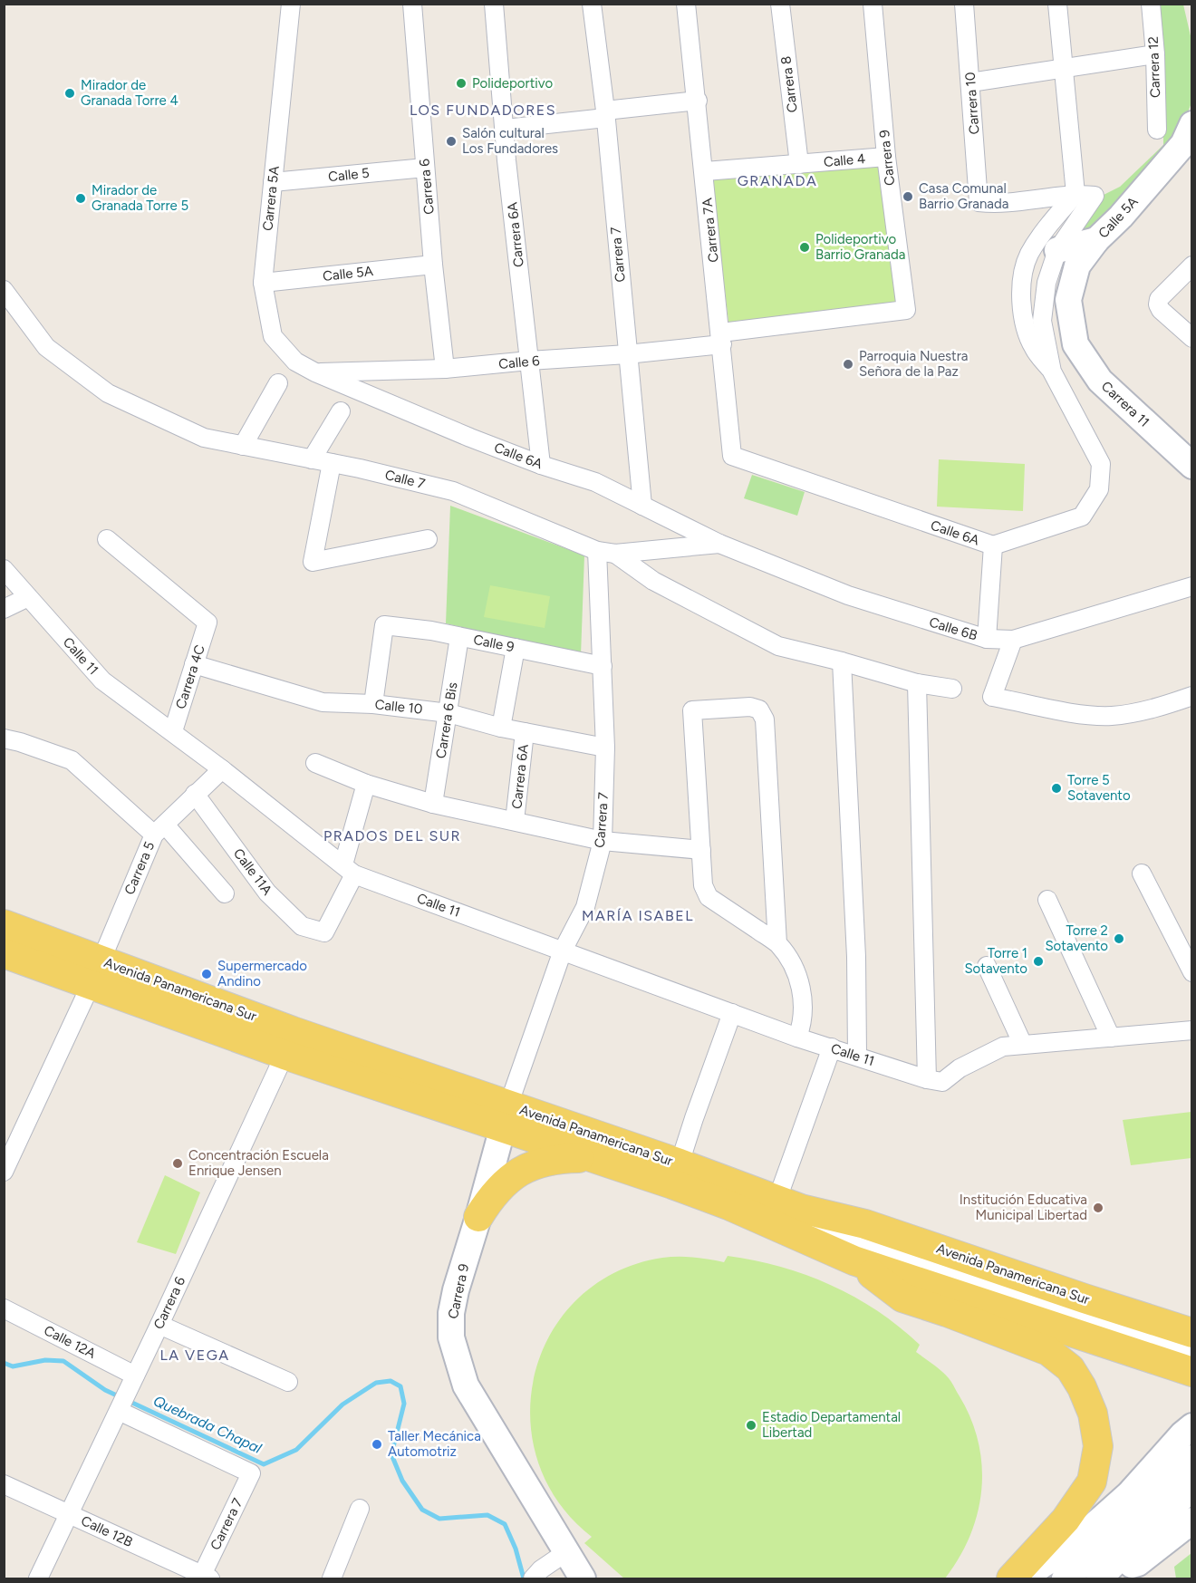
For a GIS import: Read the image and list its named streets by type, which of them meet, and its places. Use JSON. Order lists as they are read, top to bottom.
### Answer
{
  "streets": {
    "main road": [
      "Carrera 9",
      "Calle 5A",
      "Carrera 11",
      "Avenida Panamericana Sur"
    ],
    "street": [
      "Carrera 12",
      "Carrera 8",
      "Carrera 10",
      "Calle 4",
      "Calle 5",
      "Carrera 6",
      "Carrera 5A",
      "Carrera 7A",
      "Carrera 6A",
      "Carrera 7",
      "Calle 6",
      "Calle 6A",
      "Calle 7",
      "Calle 6B",
      "Calle 9",
      "Calle 11",
      "Carrera 4C",
      "Calle 10",
      "Carrera 6 Bis",
      "Carrera 5",
      "Calle 11A",
      "Calle 12A",
      "Calle 12B"
    ]
  },
  "crossings": [
    ["Carrera 8", "Calle 4"],
    ["Carrera 9", "Calle 4"],
    ["Carrera 9", "Carrera 7"],
    ["Carrera 9", "Calle 6"],
    ["Carrera 9", "Avenida Panamericana Sur"],
    ["Calle 4", "Carrera 7A"],
    ["Calle 5", "Carrera 6"],
    ["Calle 5", "Carrera 5A"],
    ["Carrera 6", "Calle 5A"],
    ["Carrera 6", "Carrera 7"],
    ["Carrera 6", "Calle 6"],
    ["Carrera 6", "Avenida Panamericana Sur"],
    ["Carrera 6", "Calle 12A"],
    ["Carrera 6", "Calle 12B"],
    ["Carrera 5A", "Calle 5A"],
    ["Carrera 5A", "Calle 6"],
    ["Carrera 5A", "Calle 6A"],
    ["Calle 5A", "Carrera 11"],
    ["Carrera 7A", "Calle 6"],
    ["Carrera 7A", "Calle 6A"],
    ["Carrera 6A", "Calle 6"],
    ["Carrera 6A", "Calle 6A"],
    ["Carrera 6A", "Calle 10"],
    ["Carrera 7", "Calle 6"],
    ["Carrera 7", "Calle 6A"],
    ["Carrera 7", "Calle 7"],
    ["Carrera 7", "Calle 9"],
    ["Carrera 7", "Calle 11"],
    ["Carrera 7", "Calle 10"],
    ["Carrera 7", "Avenida Panamericana Sur"],
    ["Carrera 7", "Calle 12B"],
    ["Calle 6", "Calle 6A"],
    ["Calle 6A", "Calle 6B"],
    ["Calle 9", "Calle 10"],
    ["Calle 9", "Carrera 6 Bis"],
    ["Calle 11", "Carrera 4C"],
    ["Calle 11", "Carrera 5"],
    ["Calle 11", "Calle 11A"],
    ["Carrera 4C", "Calle 10"],
    ["Calle 10", "Carrera 6 Bis"],
    ["Carrera 5", "Calle 11A"],
    ["Carrera 5", "Avenida Panamericana Sur"]
  ],
  "districts": [
    "LOS FUNDADORES",
    "GRANADA",
    "PRADOS DEL SUR",
    "MARÍA ISABEL",
    "LA VEGA"
  ],
  "water": ["Quebrada Chapal"],
  "places": [
    "Polideportivo",
    "Mirador de Granada Torre 4",
    "Salón cultural Los Fundadores",
    "Casa Comunal Barrio Granada",
    "Mirador de Granada Torre 5",
    "Polideportivo Barrio Granada",
    "Parroquia Nuestra Señora de la Paz",
    "Torre 5 Sotavento",
    "Torre 2 Sotavento",
    "Torre 1 Sotavento",
    "Supermercado Andino",
    "Concentración Escuela Enrique Jensen",
    "Institución Educativa Municipal Libertad",
    "Estadio Departamental Libertad",
    "Taller Mecánica Automotriz"
  ]
}
